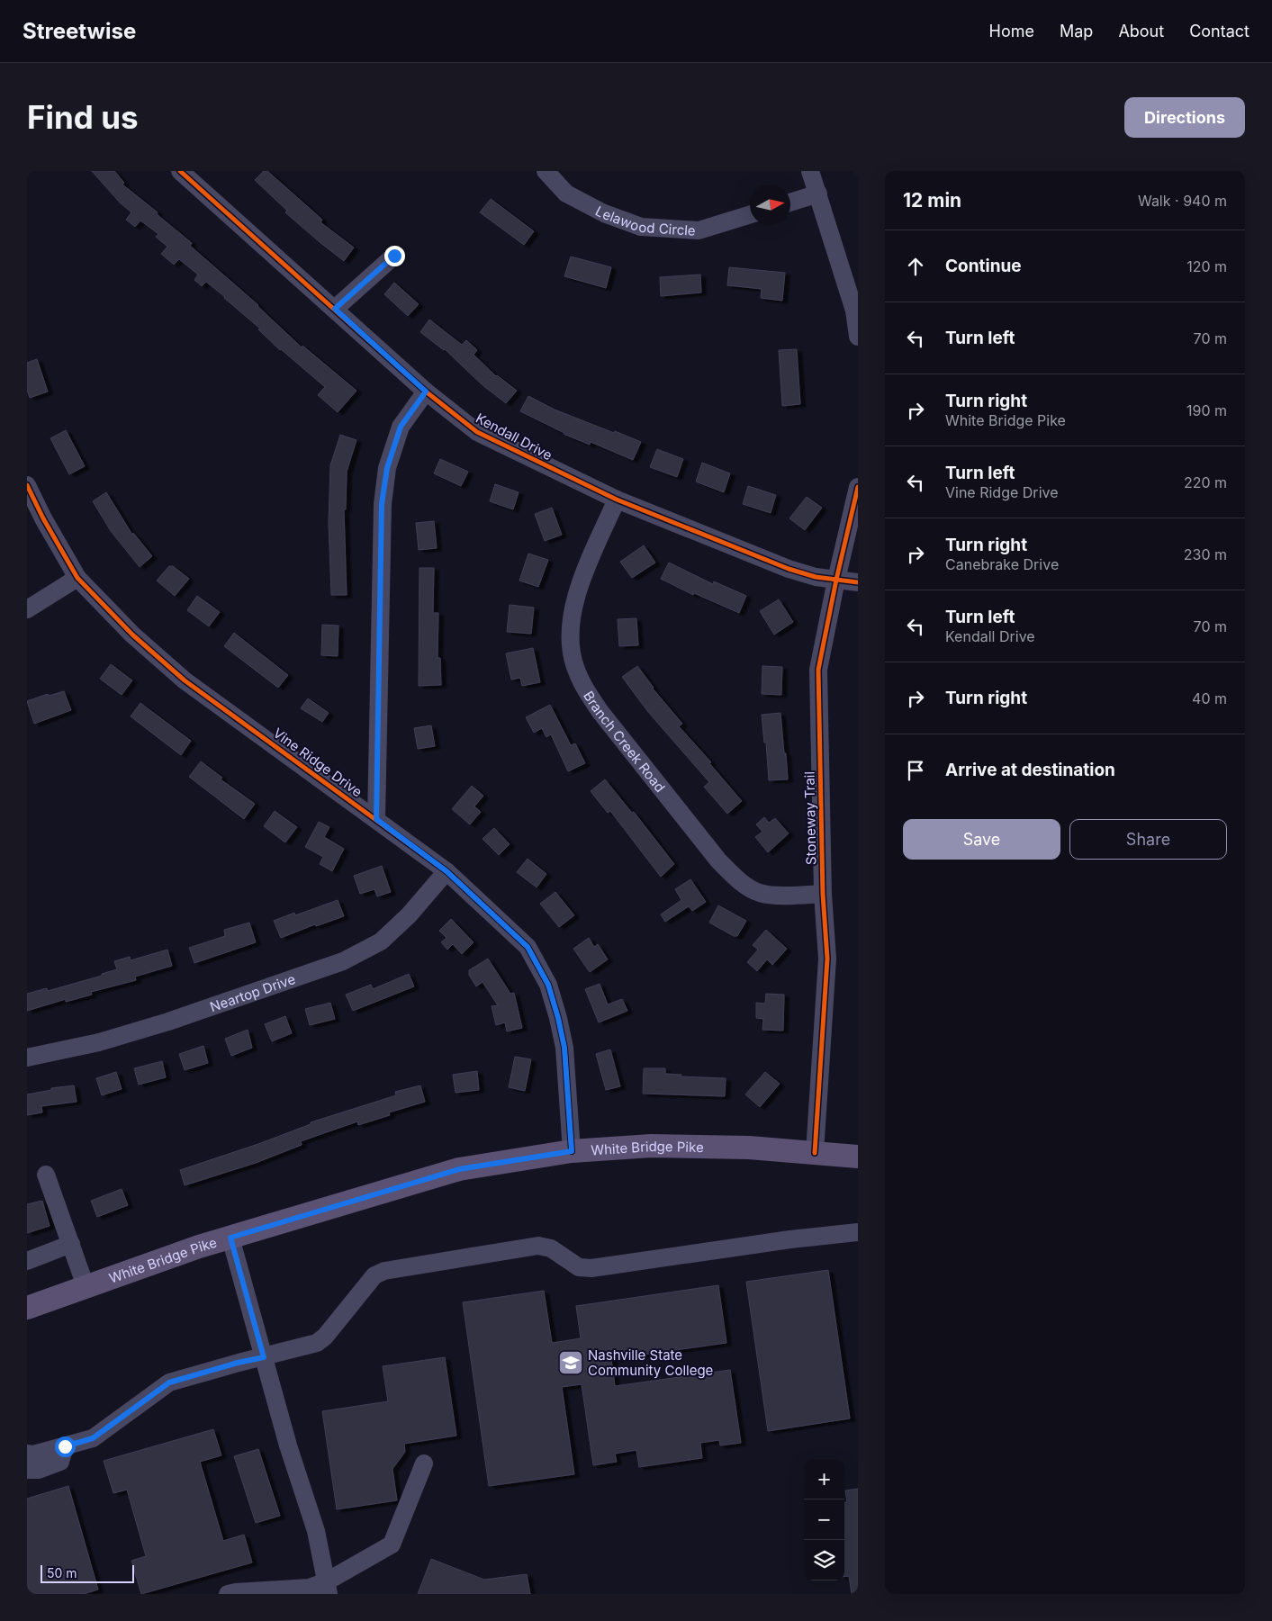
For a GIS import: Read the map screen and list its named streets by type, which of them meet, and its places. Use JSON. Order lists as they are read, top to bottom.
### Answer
{
  "streets": {
    "main road": ["White Bridge Pike"],
    "street": [
      "Lelawood Circle",
      "Kendall Drive",
      "Branch Creek Road",
      "Vine Ridge Drive",
      "Stoneway Trail",
      "Neartop Drive"
    ]
  },
  "crossings": [
    ["Kendall Drive", "Branch Creek Road"],
    ["Kendall Drive", "Stoneway Trail"],
    ["Branch Creek Road", "Stoneway Trail"],
    ["Vine Ridge Drive", "Neartop Drive"],
    ["Vine Ridge Drive", "White Bridge Pike"],
    ["Stoneway Trail", "White Bridge Pike"]
  ],
  "places": {
    "school or university": ["Nashville State Community College"]
  },
  "scale_bar": "50 m",
  "north": "right",
  "page": {
    "header": "Streetwise",
    "nav": [
      "Home",
      "Map",
      "About",
      "Contact"
    ],
    "buttons": [
      "Directions",
      ["Save", "Share"]
    ],
    "title": "Find us",
    "heading": ["12 min", "Walk · 940 m"],
    "list": [
      ["Continue", "120 m"],
      ["Turn left", "70 m"],
      ["Turn right", "White Bridge Pike", "190 m"],
      ["Turn left", "Vine Ridge Drive", "220 m"],
      ["Turn right", "Canebrake Drive", "230 m"],
      ["Turn left", "Kendall Drive", "70 m"],
      ["Turn right", "40 m"],
      "Arrive at destination"
    ],
    "map_buttons": ["+", "−"],
    "scale": "50 m"
  }
}
